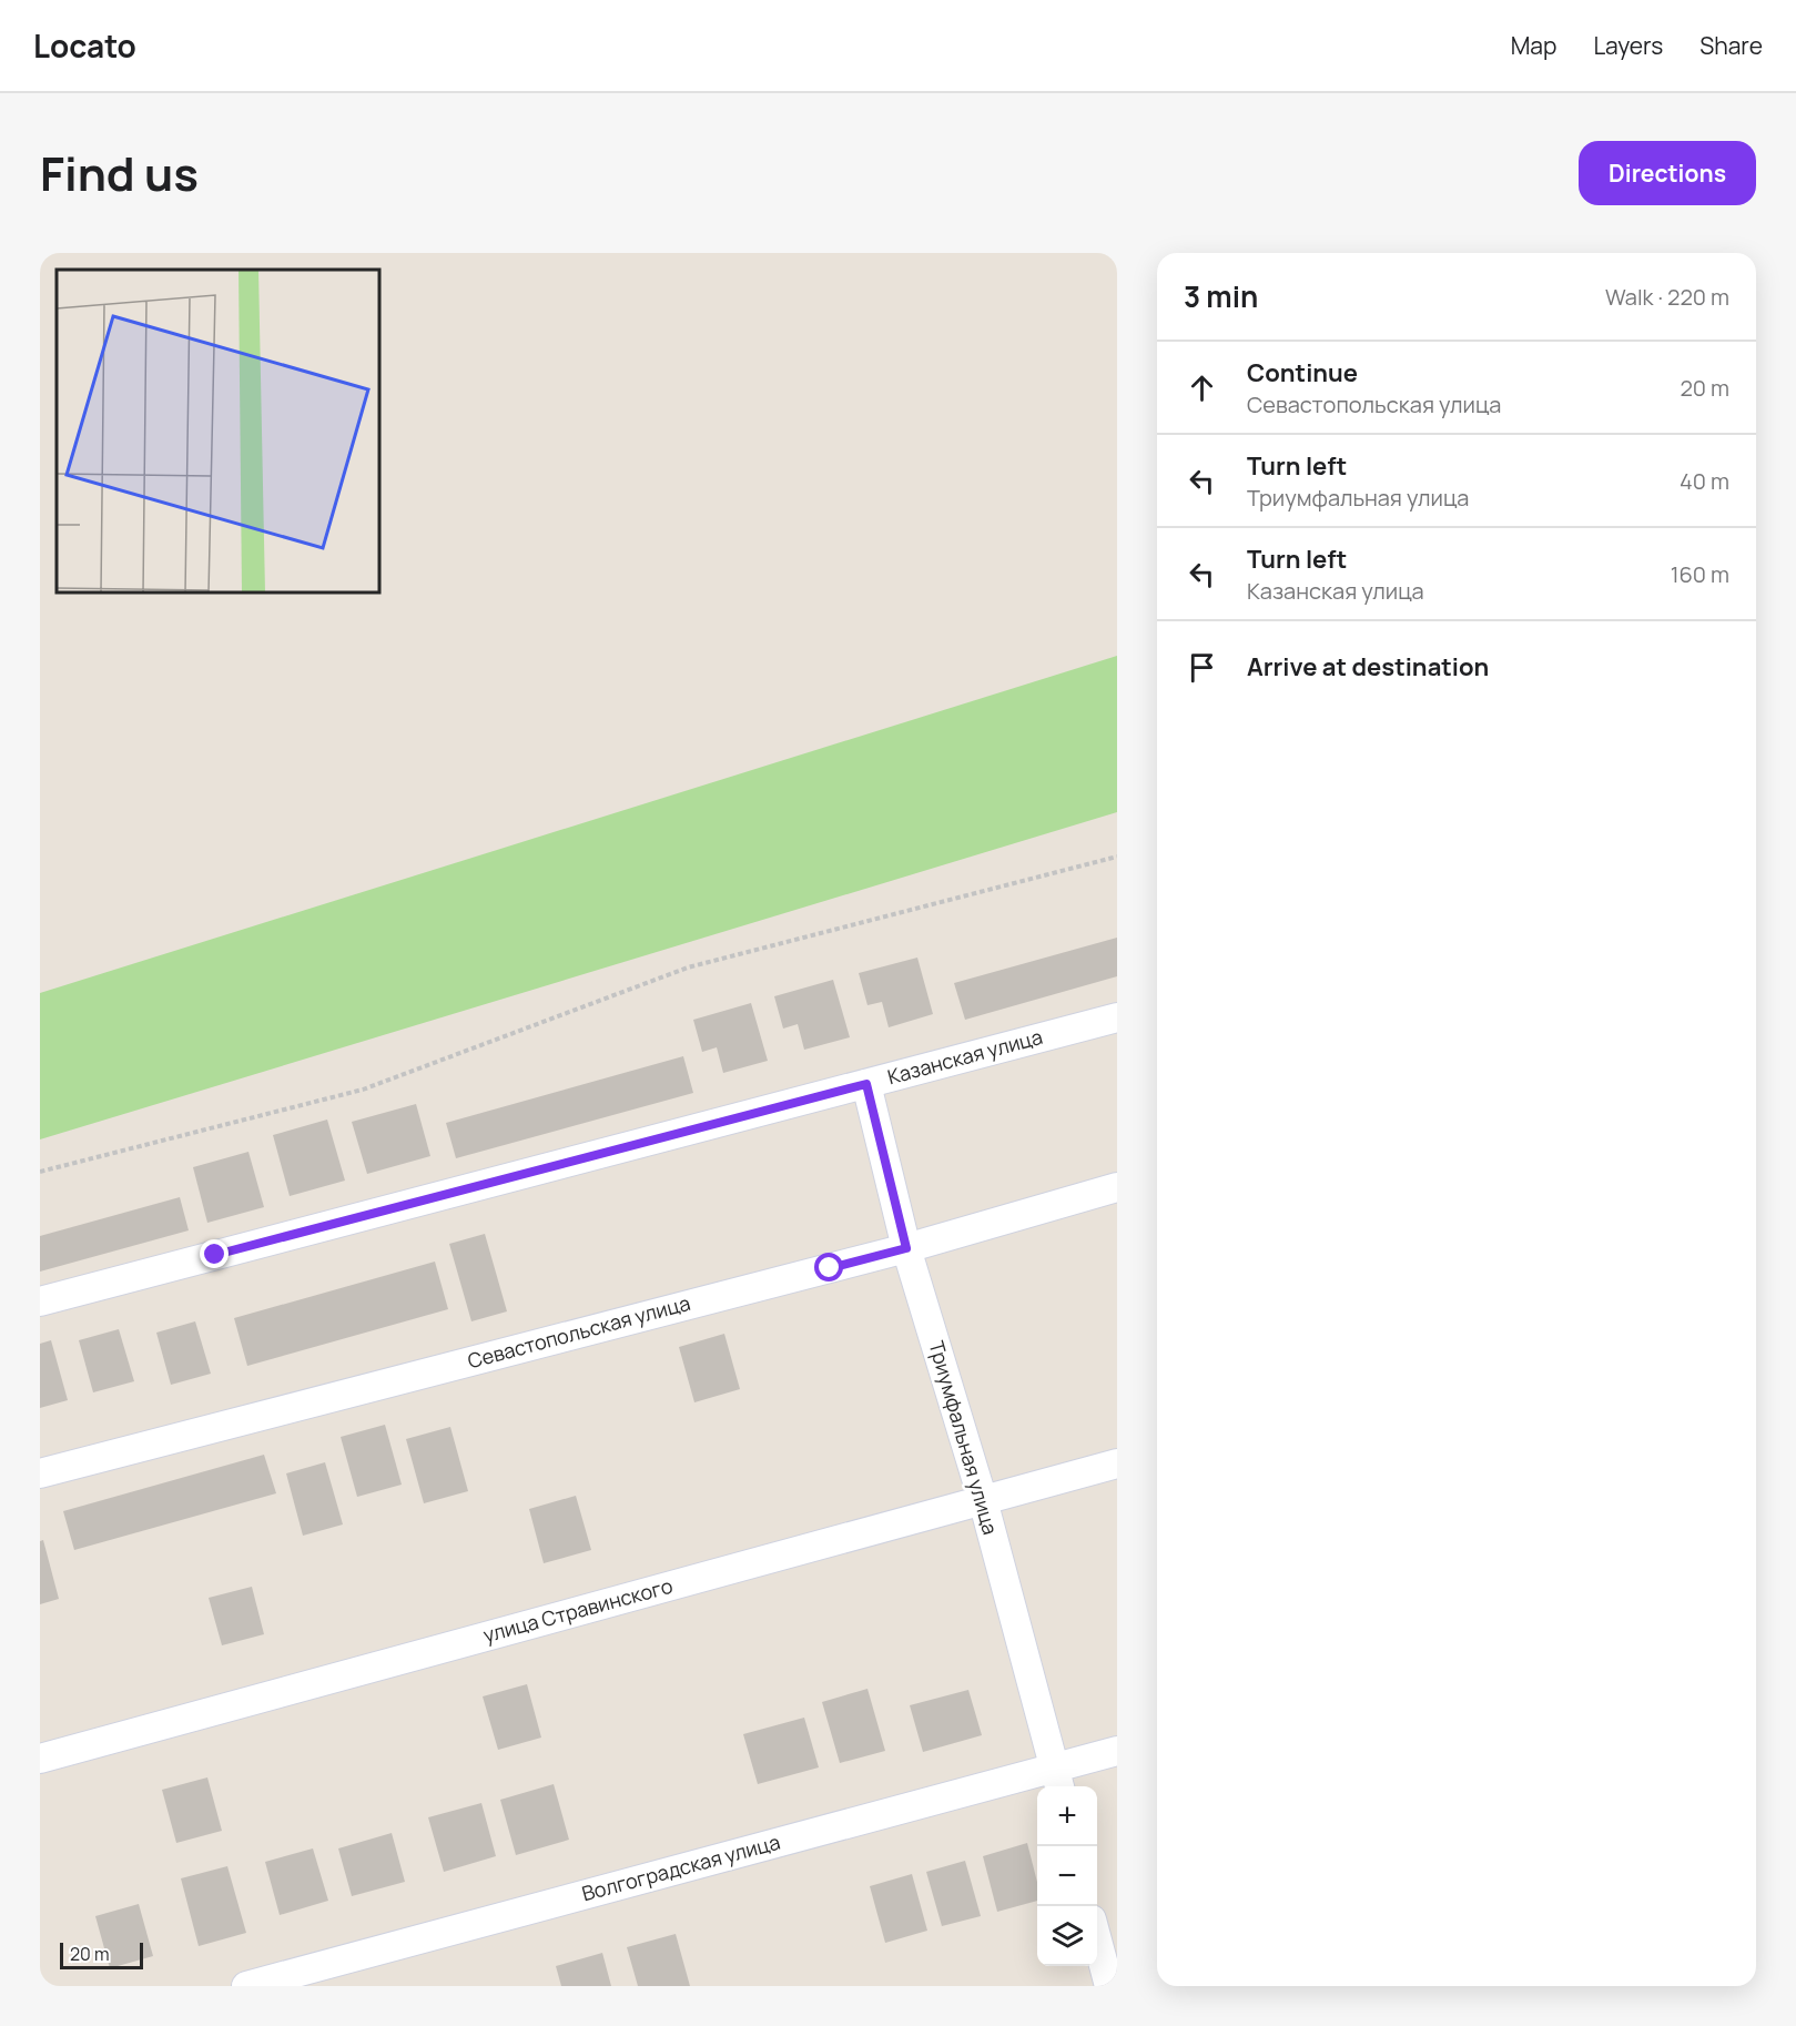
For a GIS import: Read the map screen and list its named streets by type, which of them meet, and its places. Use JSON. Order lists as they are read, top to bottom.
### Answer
{
  "streets": {
    "street": [
      "Казанская улица",
      "Севастопольская улица",
      "Триумфальная улица",
      "улица Стравинского",
      "Волгоградская улица"
    ]
  },
  "crossings": [
    ["Казанская улица", "Триумфальная улица"],
    ["Севастопольская улица", "Триумфальная улица"],
    ["Триумфальная улица", "улица Стравинского"],
    ["Триумфальная улица", "Волгоградская улица"]
  ],
  "scale_bar": "20 m",
  "page": {
    "header": "Locato",
    "nav": ["Map", "Layers", "Share"],
    "title": "Find us",
    "buttons": "Directions",
    "heading": ["3 min", "Walk · 220 m"],
    "list": [
      ["Continue", "Севастопольская улица", "20 m"],
      ["Turn left", "Триумфальная улица", "40 m"],
      ["Turn left", "Казанская улица", "160 m"],
      "Arrive at destination"
    ],
    "map_buttons": ["+", "−"],
    "scale": "20 m"
  }
}
